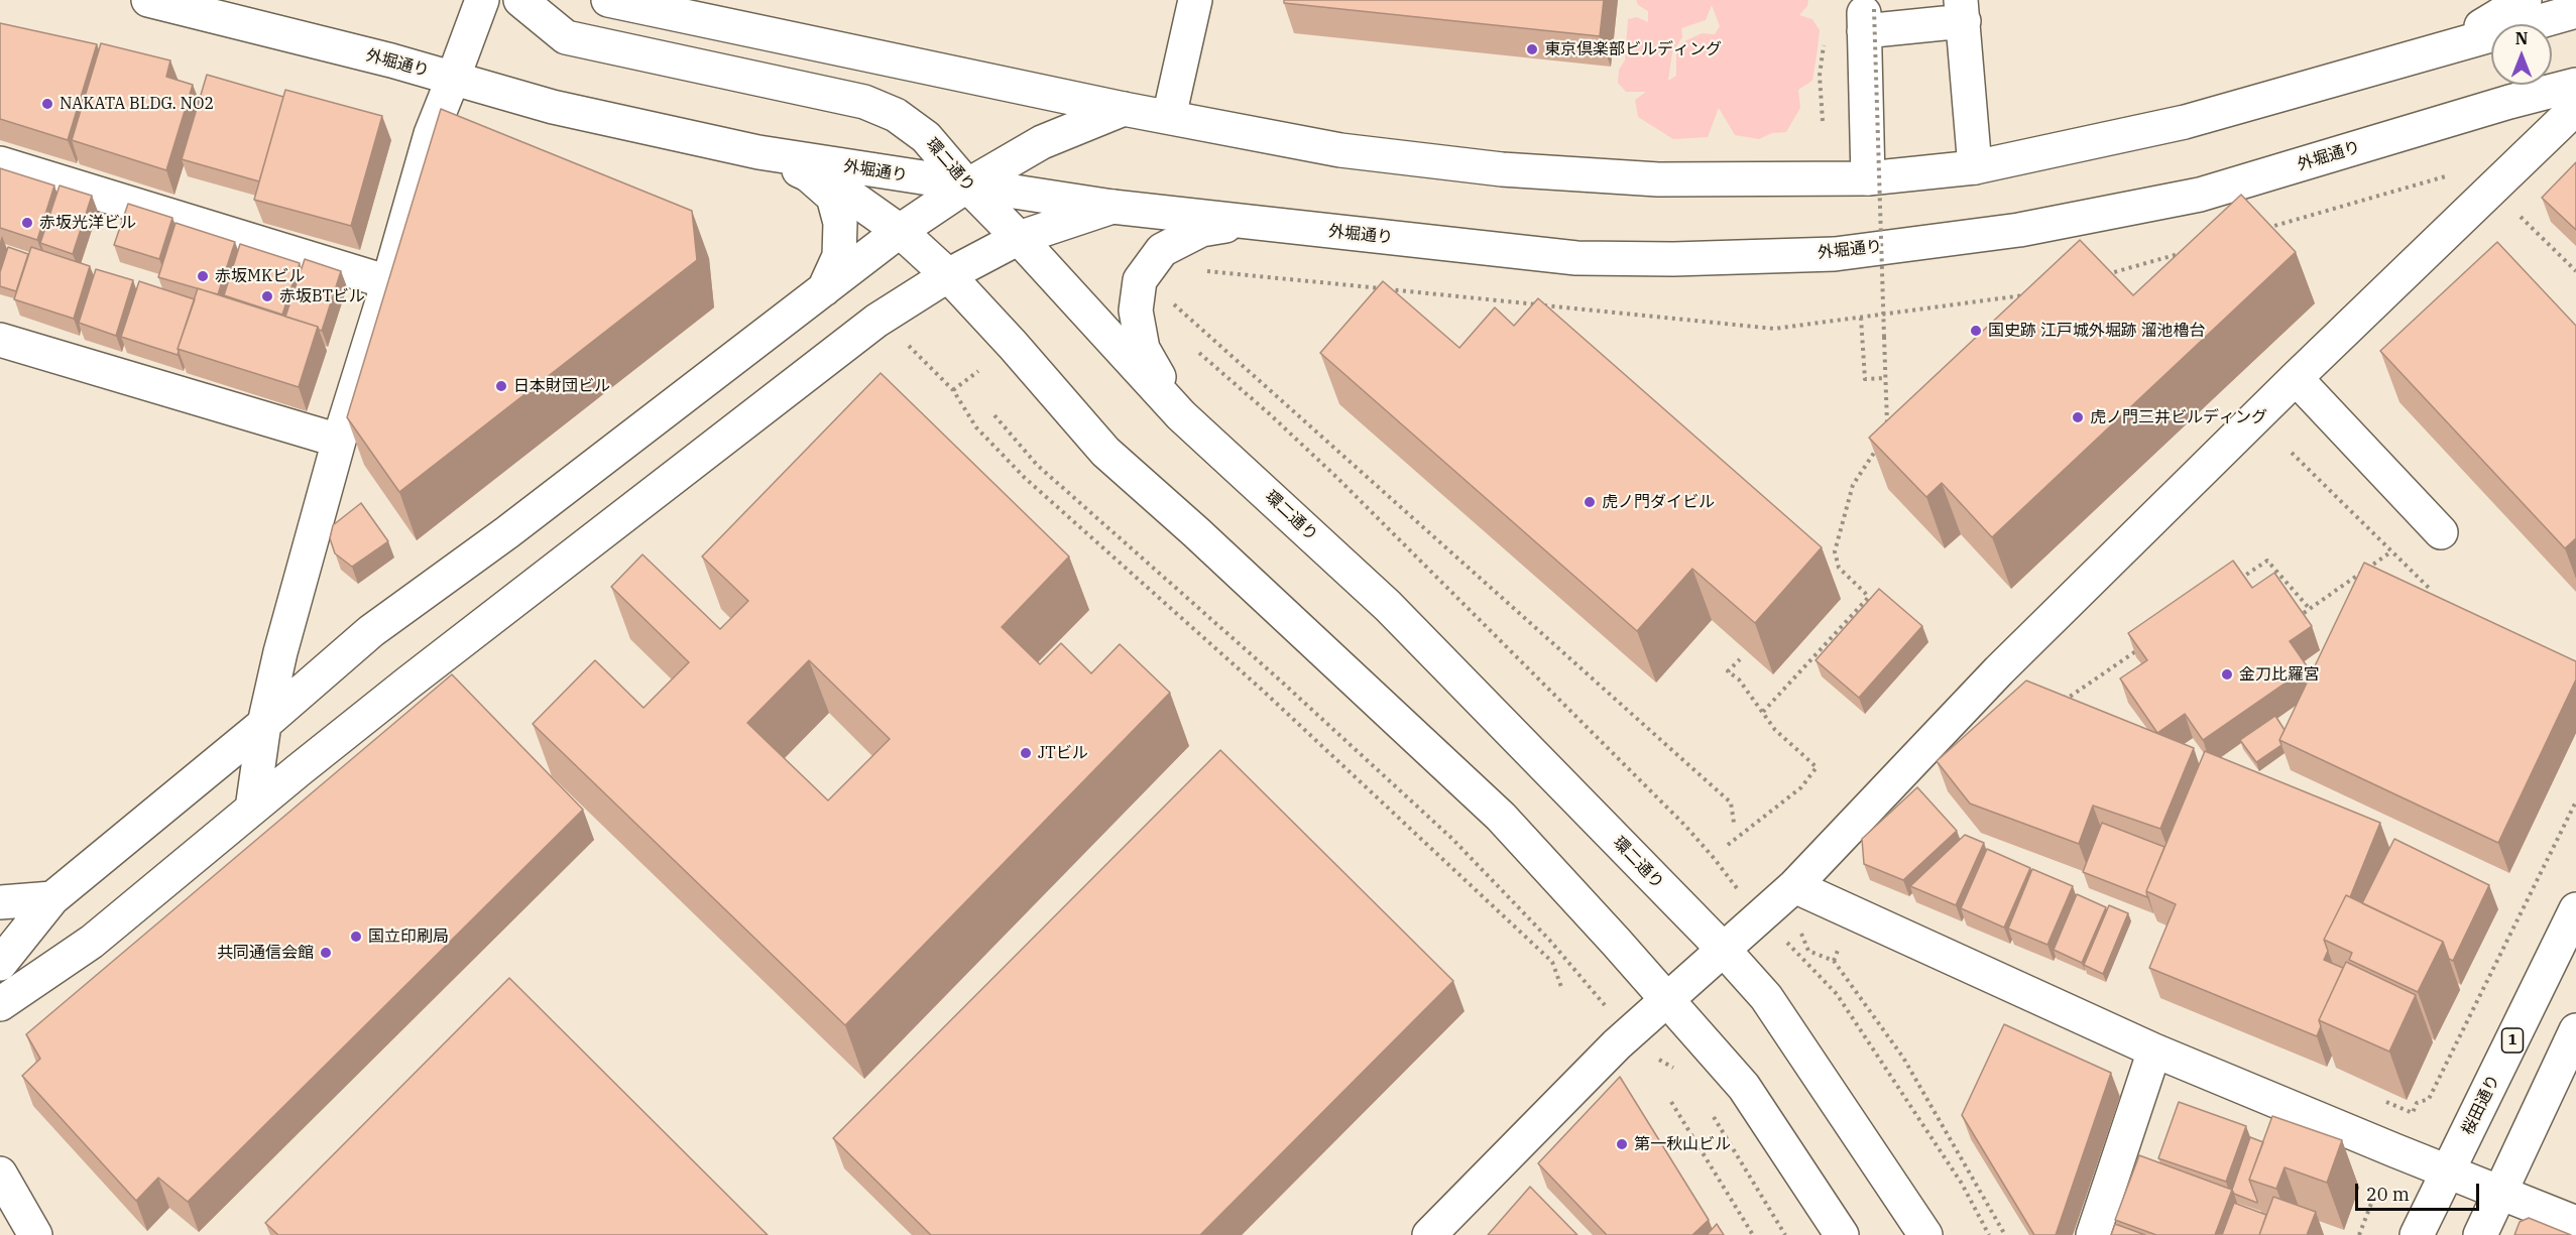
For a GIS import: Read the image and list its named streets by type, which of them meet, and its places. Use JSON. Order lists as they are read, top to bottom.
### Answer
{
  "streets": {
    "main road": [
      "外堀通り",
      "環二通り",
      "1",
      "桜田通り"
    ]
  },
  "crossings": [
    ["外堀通り", "環二通り"]
  ],
  "places": [
    "東京倶楽部ビルディング",
    "NAKATA BLDG. NO2",
    "赤坂光洋ビル",
    "赤坂MKビル",
    "赤坂BTビル",
    "国史跡 江戸城外堀跡 溜池櫓台",
    "日本財団ビル",
    "虎ノ門三井ビルディング",
    "虎ノ門ダイビル",
    "金刀比羅宮",
    "JTビル",
    "国立印刷局",
    "共同通信会館",
    "第一秋山ビル"
  ],
  "scale_bar": "20 m",
  "north": "top"
}
